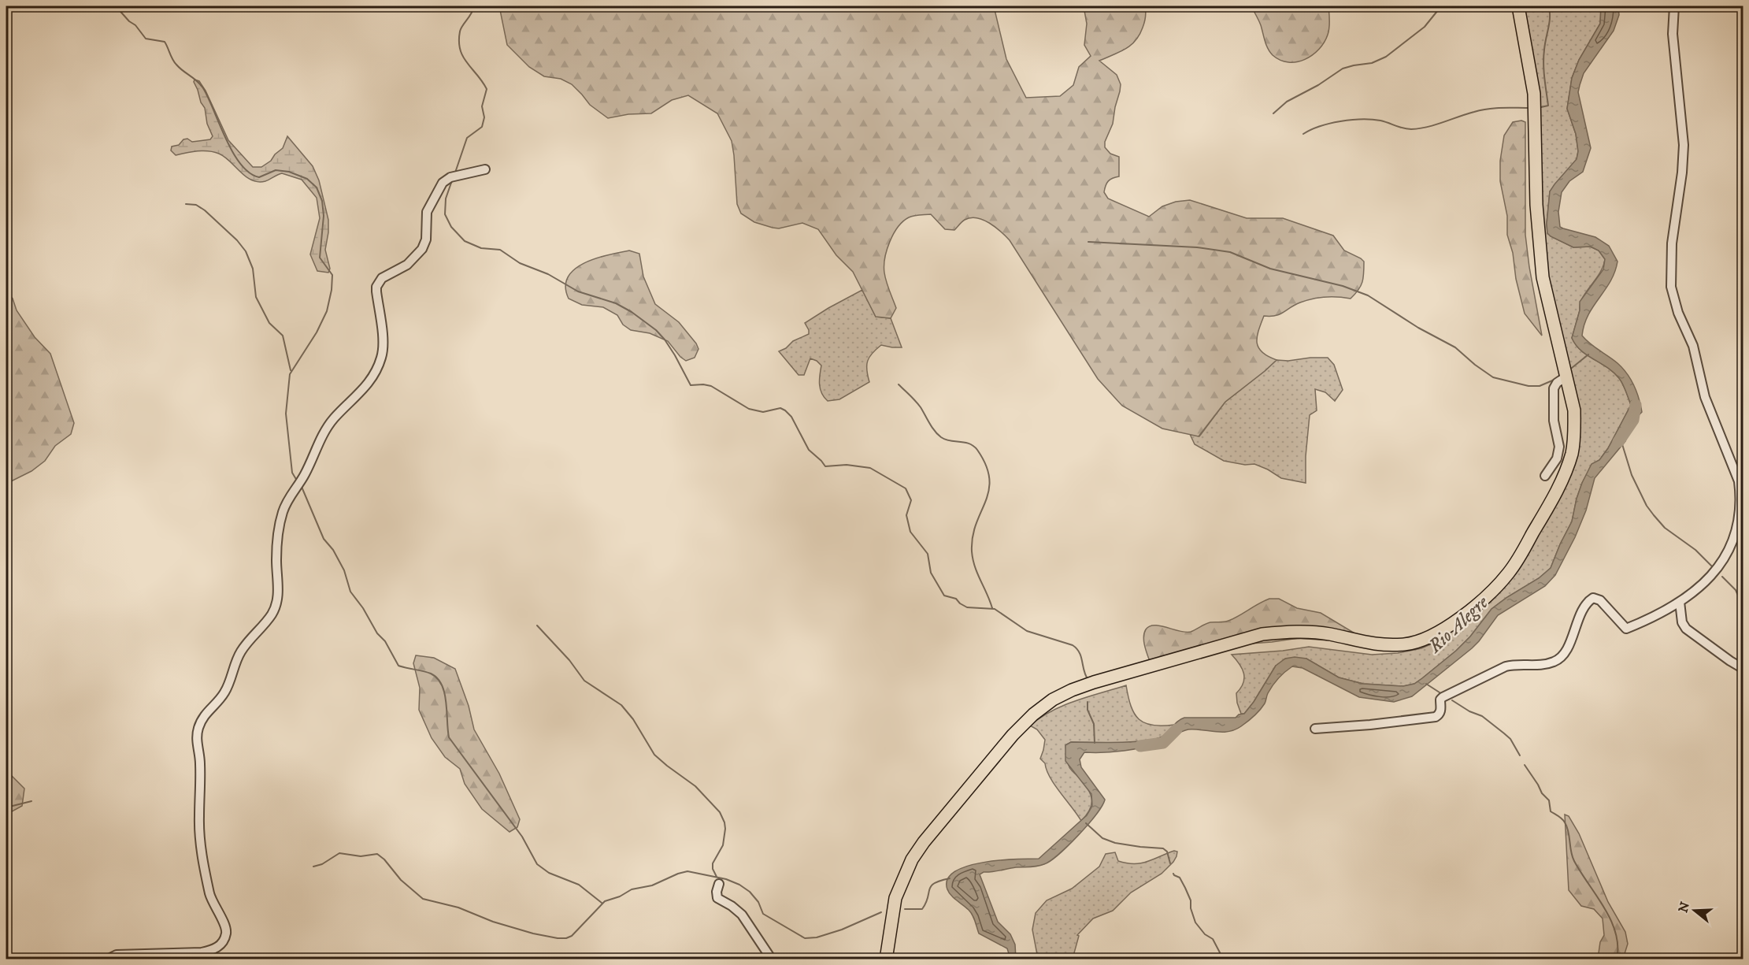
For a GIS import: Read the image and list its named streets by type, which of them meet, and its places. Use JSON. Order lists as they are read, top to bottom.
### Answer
{
  "water": ["Rio Alegre"],
  "north": "left"
}
